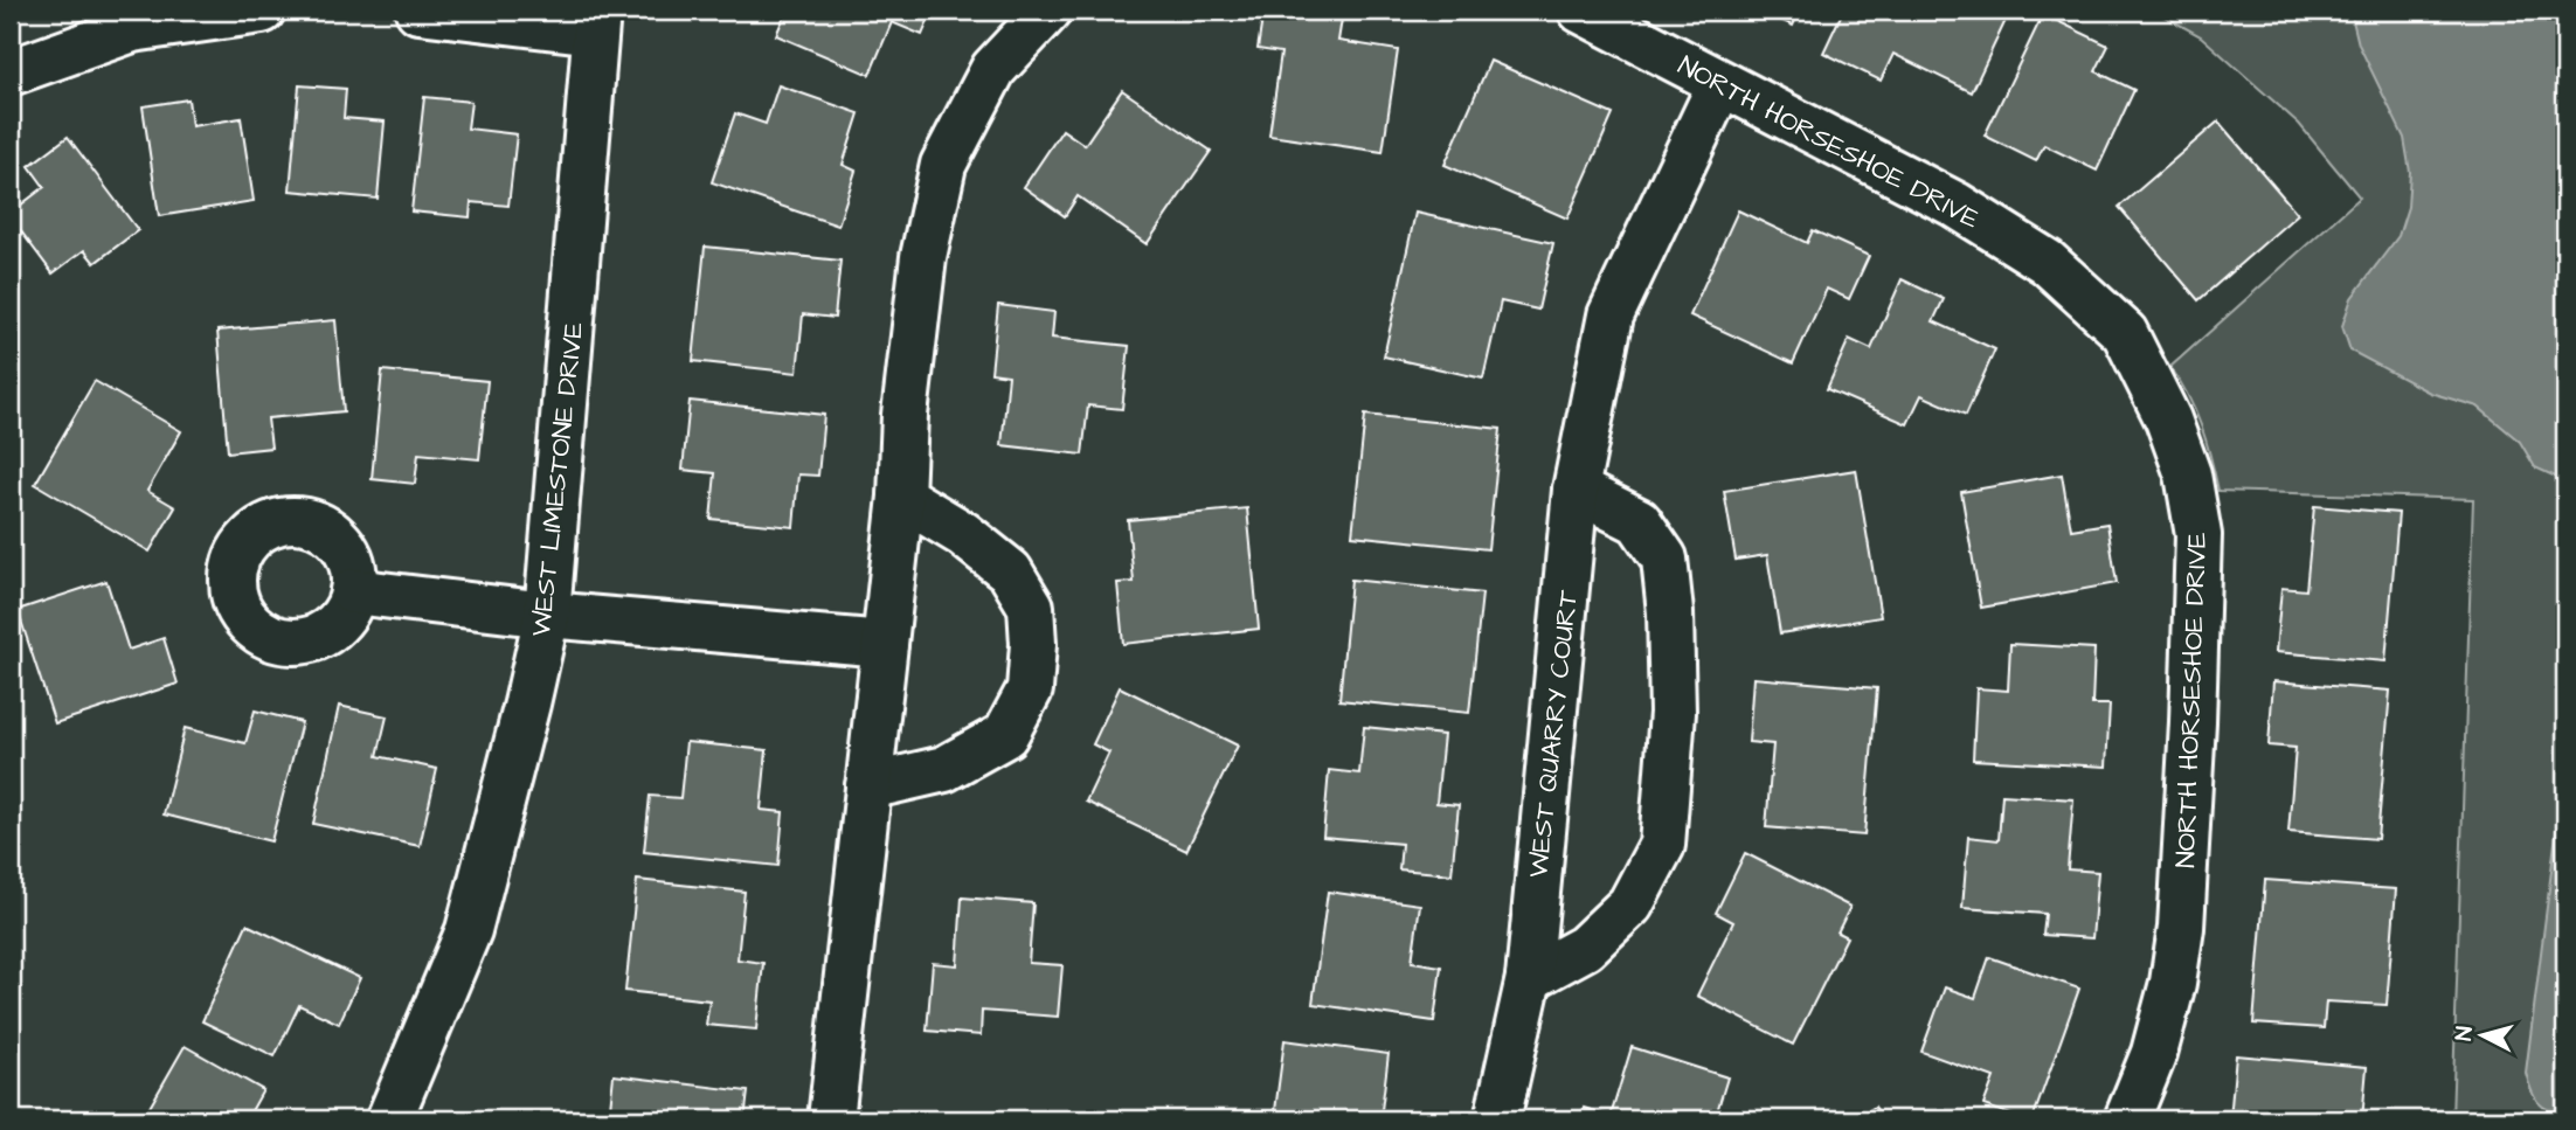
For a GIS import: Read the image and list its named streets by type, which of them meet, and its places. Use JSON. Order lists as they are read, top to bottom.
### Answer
{
  "streets": {
    "street": ["NORTH HORSESHOE DRIVE", "WEST LIMESTONE DRIVE", "WEST QUARRY COURT"]
  },
  "crossings": [
    ["NORTH HORSESHOE DRIVE", "WEST QUARRY COURT"]
  ],
  "north": "left"
}
